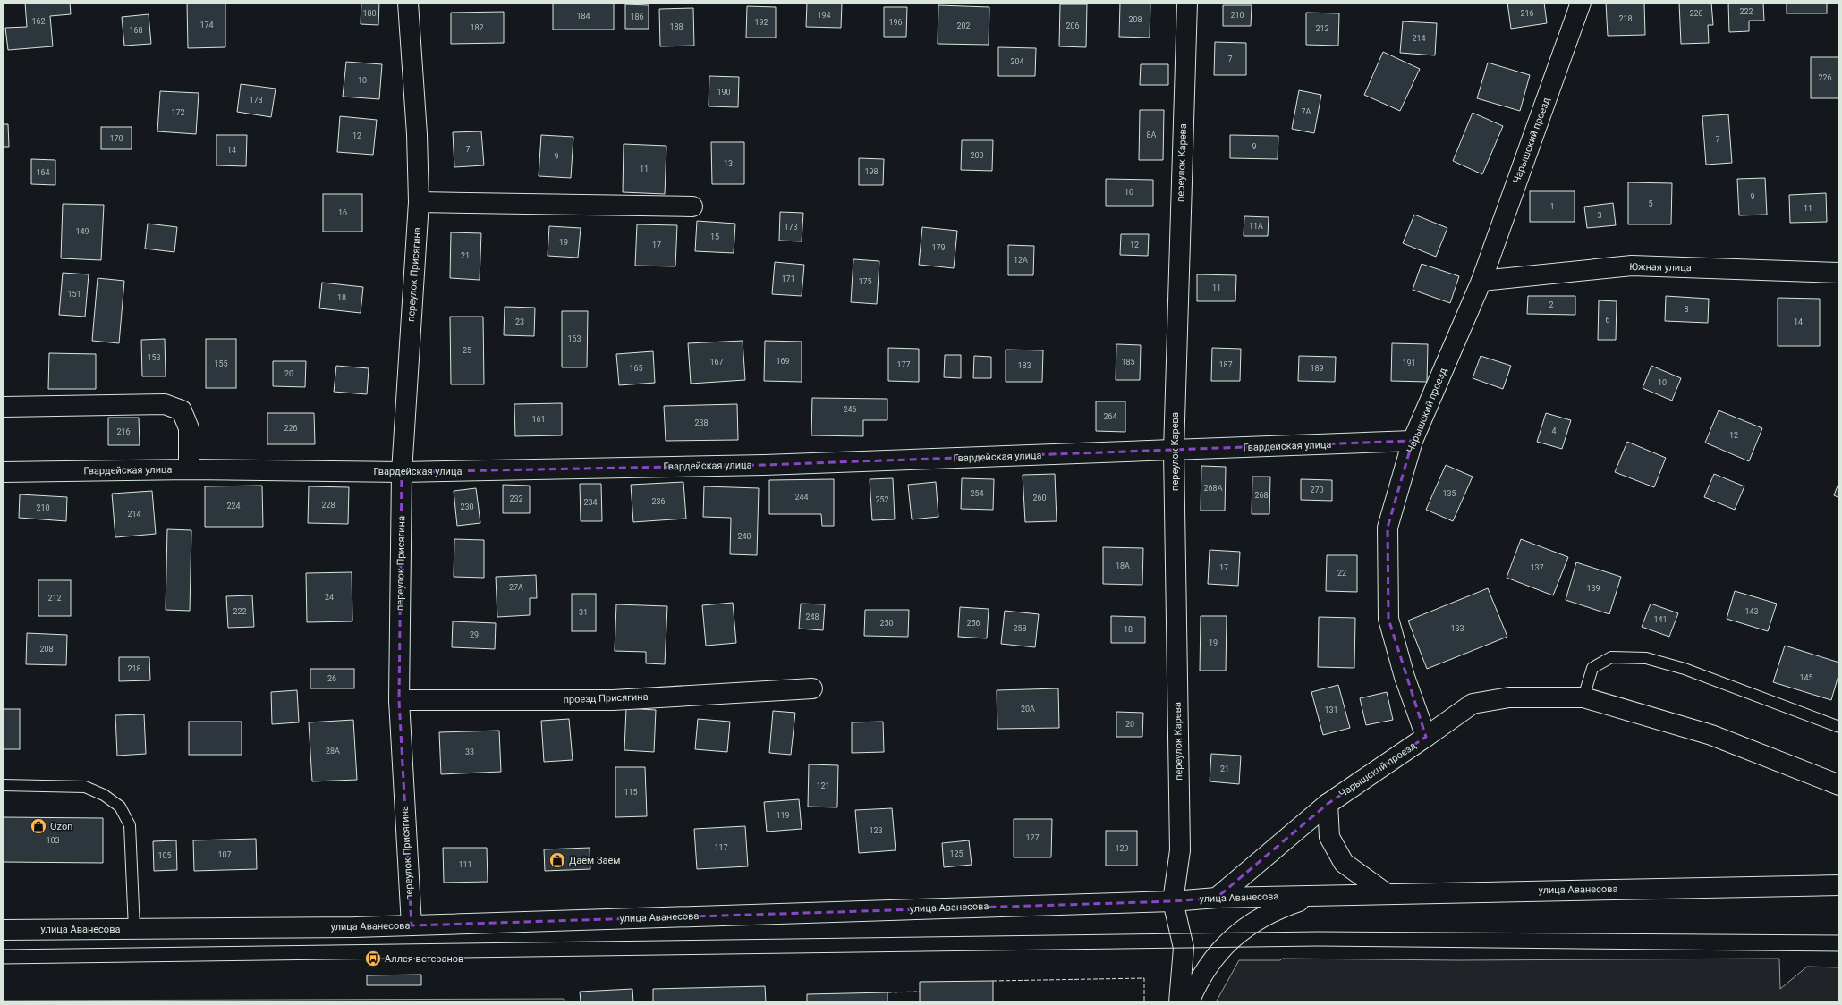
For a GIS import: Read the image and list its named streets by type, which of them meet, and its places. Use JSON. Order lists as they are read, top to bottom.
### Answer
{
  "streets": {
    "main road": [
      "Чарышский проезд",
      "переулок Карева",
      "Южная улица",
      "переулок Присягина",
      "Гвардейская улица",
      "проезд Присягина",
      "улица Аванесова"
    ]
  },
  "crossings": [
    ["Чарышский проезд", "Южная улица"],
    ["Чарышский проезд", "Гвардейская улица"],
    ["Чарышский проезд", "улица Аванесова"],
    ["переулок Карева", "Гвардейская улица"],
    ["переулок Карева", "улица Аванесова"],
    ["переулок Присягина", "Гвардейская улица"],
    ["переулок Присягина", "проезд Присягина"],
    ["переулок Присягина", "улица Аванесова"]
  ],
  "places": {
    "shop": ["Ozon", "Даём Заём"],
    "bus stop": ["Аллея ветеранов"]
  },
  "house_numbers": [
    "222",
    "180",
    "216",
    "220",
    "194",
    "210",
    "184",
    "186",
    "218",
    "208",
    "162",
    "192",
    "196",
    "174",
    "202",
    "206",
    "188",
    "182",
    "212",
    "168",
    "214",
    "7",
    "204",
    "226",
    "10",
    "190",
    "178",
    "7А",
    "172",
    "8А",
    "12",
    "170",
    "7",
    "9",
    "7",
    "14",
    "200",
    "9",
    "13",
    "11",
    "198",
    "164",
    "10",
    "9",
    "5",
    "1",
    "11",
    "16",
    "3",
    "11А",
    "173",
    "149",
    "15",
    "19",
    "17",
    "12",
    "179",
    "21",
    "12А",
    "171",
    "175",
    "11",
    "151",
    "18",
    "2",
    "8",
    "6",
    "23",
    "14",
    "163",
    "25",
    "153",
    "169",
    "167",
    "185",
    "191",
    "155",
    "177",
    "187",
    "183",
    "165",
    "189",
    "20",
    "10",
    "246",
    "264",
    "161",
    "238",
    "226",
    "4",
    "216",
    "12",
    "268А",
    "270",
    "254",
    "135",
    "268",
    "244",
    "260",
    "232",
    "252",
    "236",
    "234",
    "228",
    "224",
    "230",
    "210",
    "214",
    "240",
    "18А",
    "17",
    "137",
    "22",
    "27А",
    "139",
    "24",
    "212",
    "222",
    "143",
    "31",
    "248",
    "141",
    "250",
    "256",
    "258",
    "133",
    "18",
    "29",
    "19",
    "208",
    "218",
    "145",
    "26",
    "20А",
    "131",
    "20",
    "28А",
    "33",
    "21",
    "121",
    "115",
    "119",
    "123",
    "127",
    "103",
    "117",
    "129",
    "125",
    "107",
    "105",
    "111"
  ]
}
